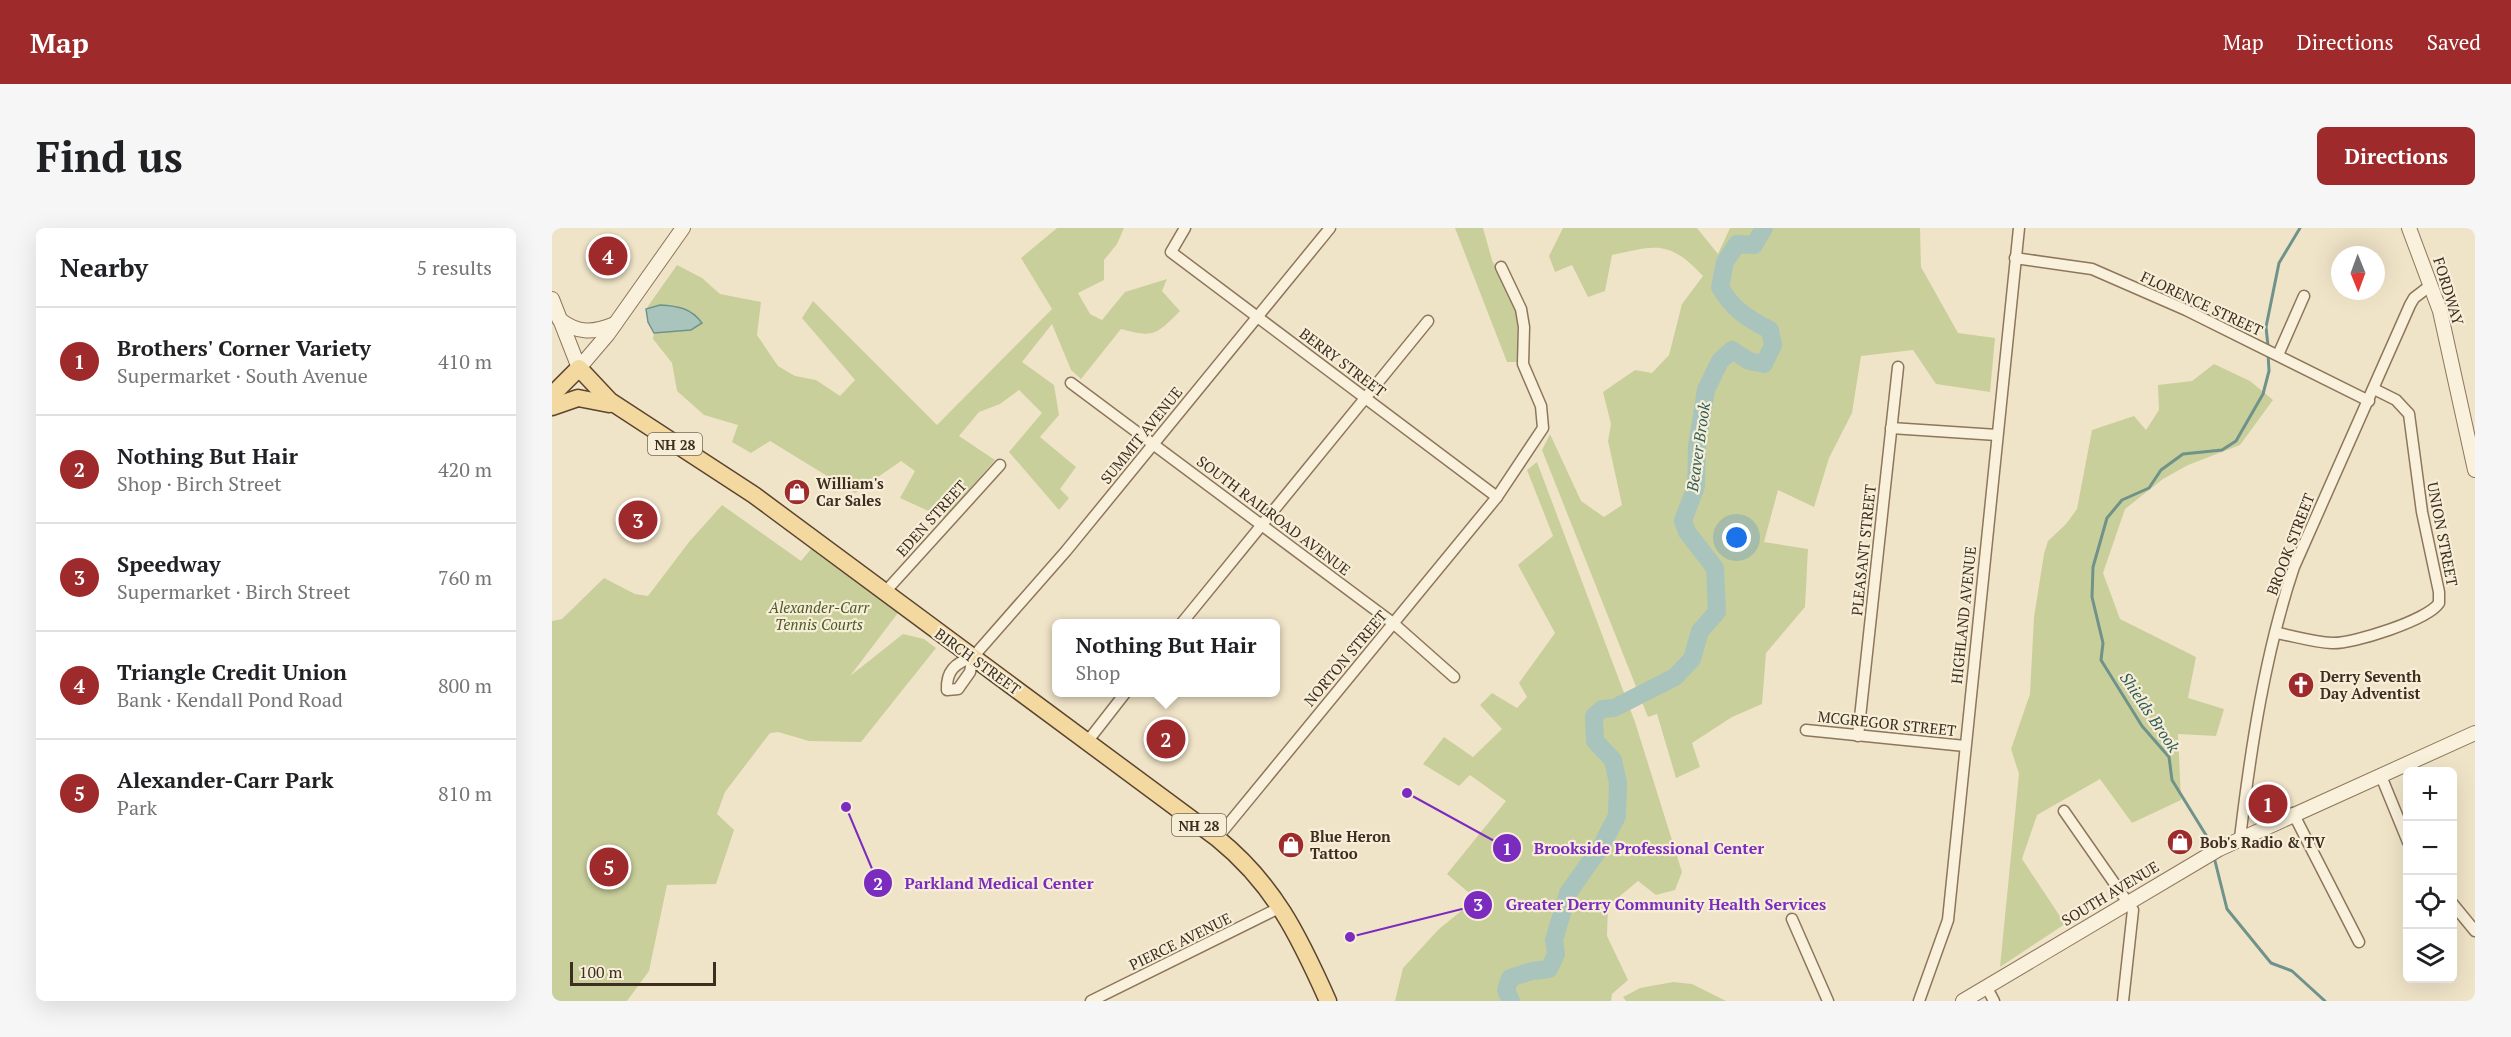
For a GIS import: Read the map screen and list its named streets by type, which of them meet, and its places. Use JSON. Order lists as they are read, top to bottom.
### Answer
{
  "streets": {
    "main road": ["NH 28", "BIRCH STREET"],
    "street": [
      "FORDWAY",
      "FLORENCE STREET",
      "BERRY STREET",
      "SUMMIT AVENUE",
      "SOUTH RAILROAD AVENUE",
      "EDEN STREET",
      "UNION STREET",
      "BROOK STREET",
      "PLEASANT STREET",
      "HIGHLAND AVENUE",
      "NORTON STREET",
      "MCGREGOR STREET",
      "SOUTH AVENUE",
      "PIERCE AVENUE"
    ]
  },
  "crossings": [
    ["FORDWAY", "BROOK STREET"],
    ["FLORENCE STREET", "BROOK STREET"],
    ["FLORENCE STREET", "HIGHLAND AVENUE"],
    ["BERRY STREET", "SUMMIT AVENUE"],
    ["BERRY STREET", "NORTON STREET"],
    ["SUMMIT AVENUE", "SOUTH RAILROAD AVENUE"],
    ["SUMMIT AVENUE", "BIRCH STREET"],
    ["NH 28", "BIRCH STREET"],
    ["SOUTH RAILROAD AVENUE", "NORTON STREET"],
    ["EDEN STREET", "BIRCH STREET"],
    ["UNION STREET", "BROOK STREET"],
    ["BROOK STREET", "SOUTH AVENUE"],
    ["PLEASANT STREET", "MCGREGOR STREET"],
    ["HIGHLAND AVENUE", "MCGREGOR STREET"],
    ["NORTON STREET", "BIRCH STREET"],
    ["BIRCH STREET", "PIERCE AVENUE"]
  ],
  "water": ["Beaver Brook", "Shields Brook"],
  "parks": ["Alexander-Carr Tennis Courts"],
  "places": {
    "shop": ["William's Car Sales", "Bob's Radio & TV", "Blue Heron Tattoo"],
    "church": ["Derry Seventh Day Adventist"],
    "other": ["Brookside Professional Center", "Parkland Medical Center", "Greater Derry Community Health Services"]
  },
  "scale_bar": "100 m",
  "north": "bottom",
  "page": {
    "header": "Map",
    "nav": ["Map", "Directions", "Saved"],
    "buttons": "Directions",
    "title": "Find us",
    "heading": ["Nearby", "5 results"],
    "pins": [
      "4",
      "3",
      "2",
      "1",
      "5"
    ],
    "list": [
      {
        "mark": "1",
        "name": "Brothers' Corner Variety",
        "note": "Supermarket · South Avenue",
        "value": "410 m"
      },
      {
        "mark": "2",
        "name": "Nothing But Hair",
        "note": "Shop · Birch Street",
        "value": "420 m"
      },
      {
        "mark": "3",
        "name": "Speedway",
        "note": "Supermarket · Birch Street",
        "value": "760 m"
      },
      {
        "mark": "4",
        "name": "Triangle Credit Union",
        "note": "Bank · Kendall Pond Road",
        "value": "800 m"
      },
      {
        "mark": "5",
        "name": "Alexander-Carr Park",
        "note": "Park",
        "value": "810 m"
      }
    ],
    "popup": ["Nothing But Hair", "Shop"],
    "map_buttons": ["+", "−"],
    "scale": "100 m"
  }
}
